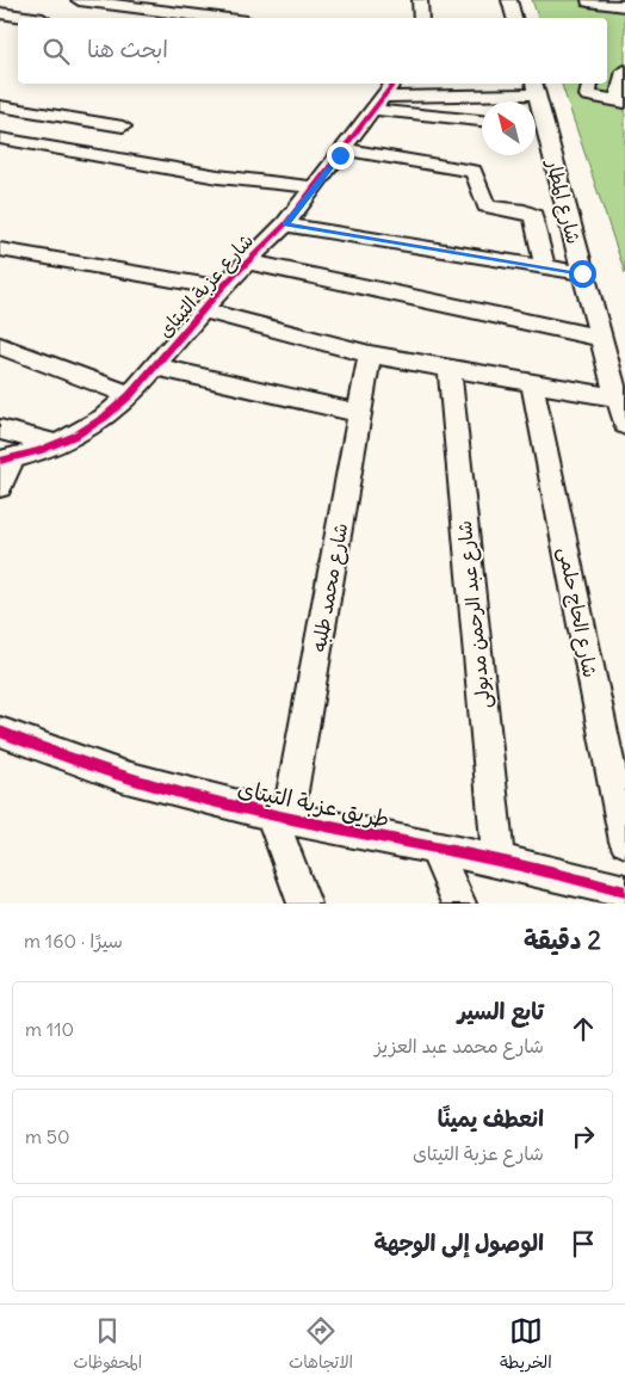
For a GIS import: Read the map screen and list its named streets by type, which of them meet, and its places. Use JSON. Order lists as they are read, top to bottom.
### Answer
{
  "streets": {
    "street": [
      "شارع المطار",
      "شارع عزبة التيتاى",
      "شارع محمد طلبه",
      "شارع الحاج حلمى",
      "شارع عبد الرحمن مدبولى",
      "طريق عزبة التيتاى"
    ]
  },
  "crossings": [
    ["شارع محمد طلبه", "طريق عزبة التيتاى"],
    ["شارع عبد الرحمن مدبولى", "طريق عزبة التيتاى"]
  ],
  "north": "top left",
  "page": {
    "search": "ابحث هنا",
    "heading": ["2 دقيقة", "سيرًا · 160 m"],
    "list": [
      ["تابع السير", "شارع محمد عبد العزيز", "110 m"],
      ["انعطف يمينًا", "شارع عزبة التيتاى", "50 m"],
      "الوصول إلى الوجهة"
    ],
    "nav": ["الخريطة", "الاتجاهات", "المحفوظات"]
  }
}
